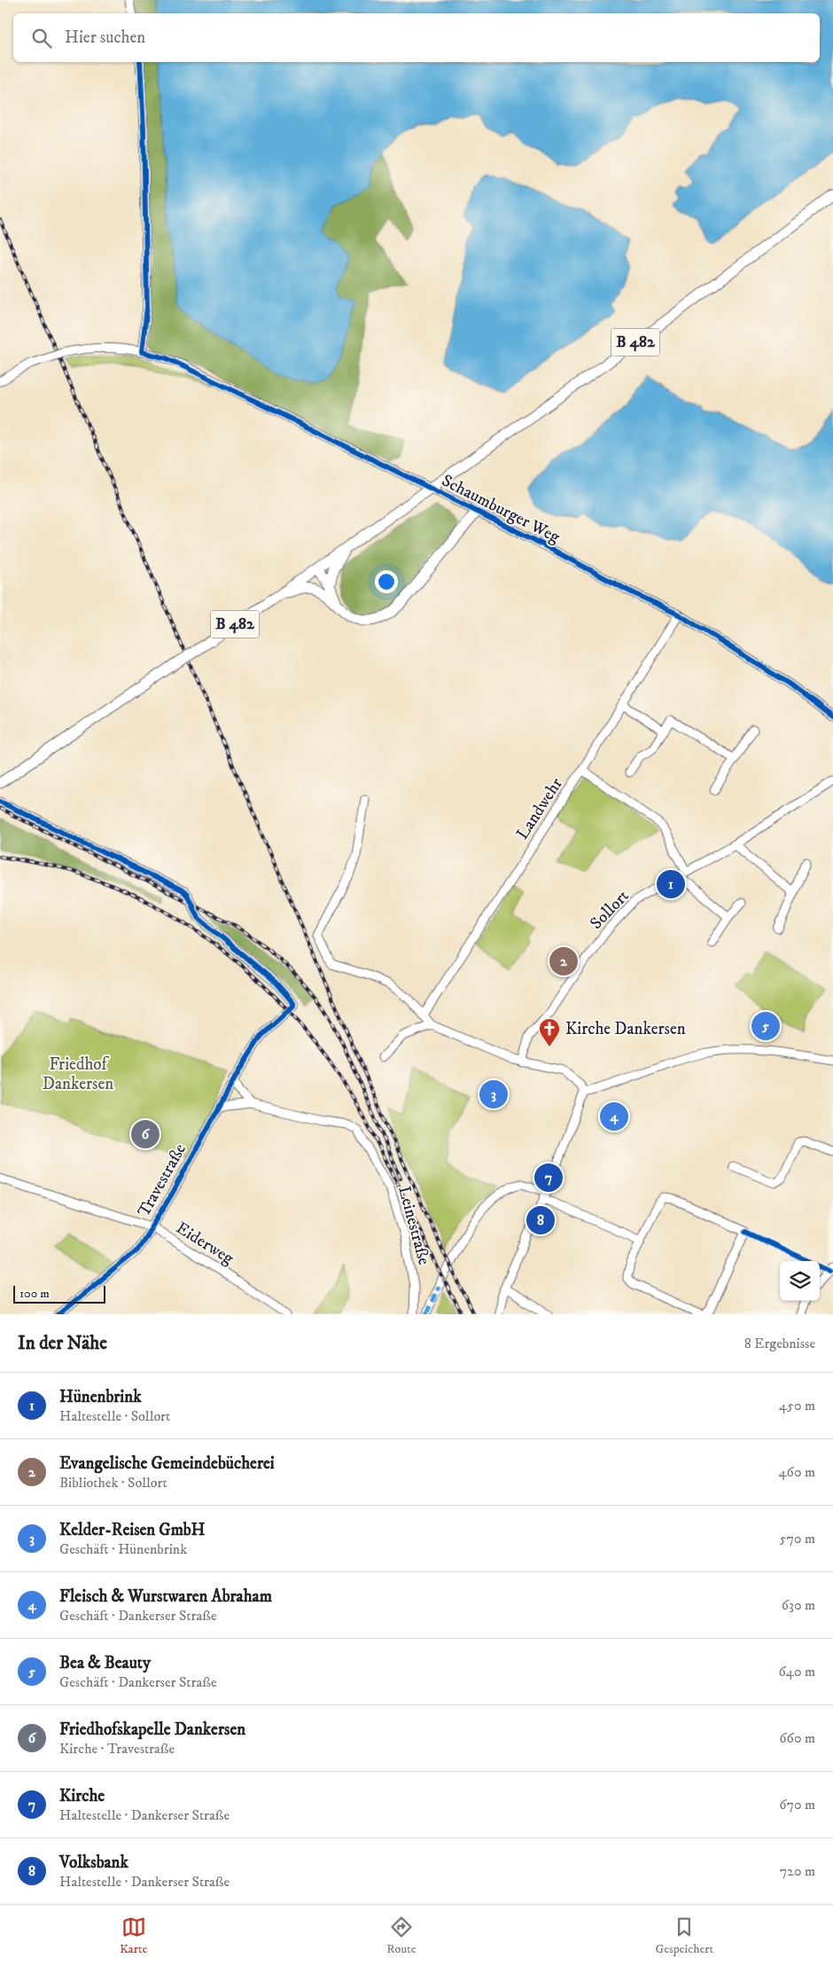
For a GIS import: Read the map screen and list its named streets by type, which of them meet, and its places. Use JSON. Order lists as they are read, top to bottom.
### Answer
{
  "streets": {
    "main road": ["B 482"],
    "street": [
      "Schaumburger Weg",
      "Landwehr",
      "Sollort",
      "Travestraße",
      "Leinestraße",
      "Eiderweg"
    ]
  },
  "crossings": [
    ["Schaumburger Weg", "Landwehr"],
    ["Travestraße", "Leinestraße"],
    ["Travestraße", "Eiderweg"]
  ],
  "parks": ["Friedhof Dankersen"],
  "places": {
    "church": ["Kirche Dankersen"]
  },
  "scale_bar": "100 m",
  "page": {
    "search": "Hier suchen",
    "pins": [
      "1",
      "2",
      "5",
      "3",
      "4",
      "6",
      "7",
      "8"
    ],
    "scale": "100 m",
    "heading": ["In der Nähe", "8 Ergebnisse"],
    "list": [
      {
        "mark": "1",
        "name": "Hünenbrink",
        "note": "Haltestelle · Sollort",
        "value": "450 m"
      },
      {
        "mark": "2",
        "name": "Evangelische Gemeindebücherei",
        "note": "Bibliothek · Sollort",
        "value": "460 m"
      },
      {
        "mark": "3",
        "name": "Kelder-Reisen GmbH",
        "note": "Geschäft · Hünenbrink",
        "value": "570 m"
      },
      {
        "mark": "4",
        "name": "Fleisch & Wurstwaren Abraham",
        "note": "Geschäft · Dankerser Straße",
        "value": "630 m"
      },
      {
        "mark": "5",
        "name": "Bea & Beauty",
        "note": "Geschäft · Dankerser Straße",
        "value": "640 m"
      },
      {
        "mark": "6",
        "name": "Friedhofskapelle Dankersen",
        "note": "Kirche · Travestraße",
        "value": "660 m"
      },
      {
        "mark": "7",
        "name": "Kirche",
        "note": "Haltestelle · Dankerser Straße",
        "value": "670 m"
      },
      {
        "mark": "8",
        "name": "Volksbank",
        "note": "Haltestelle · Dankerser Straße",
        "value": "720 m"
      }
    ],
    "nav": ["Karte", "Route", "Gespeichert"]
  }
}
